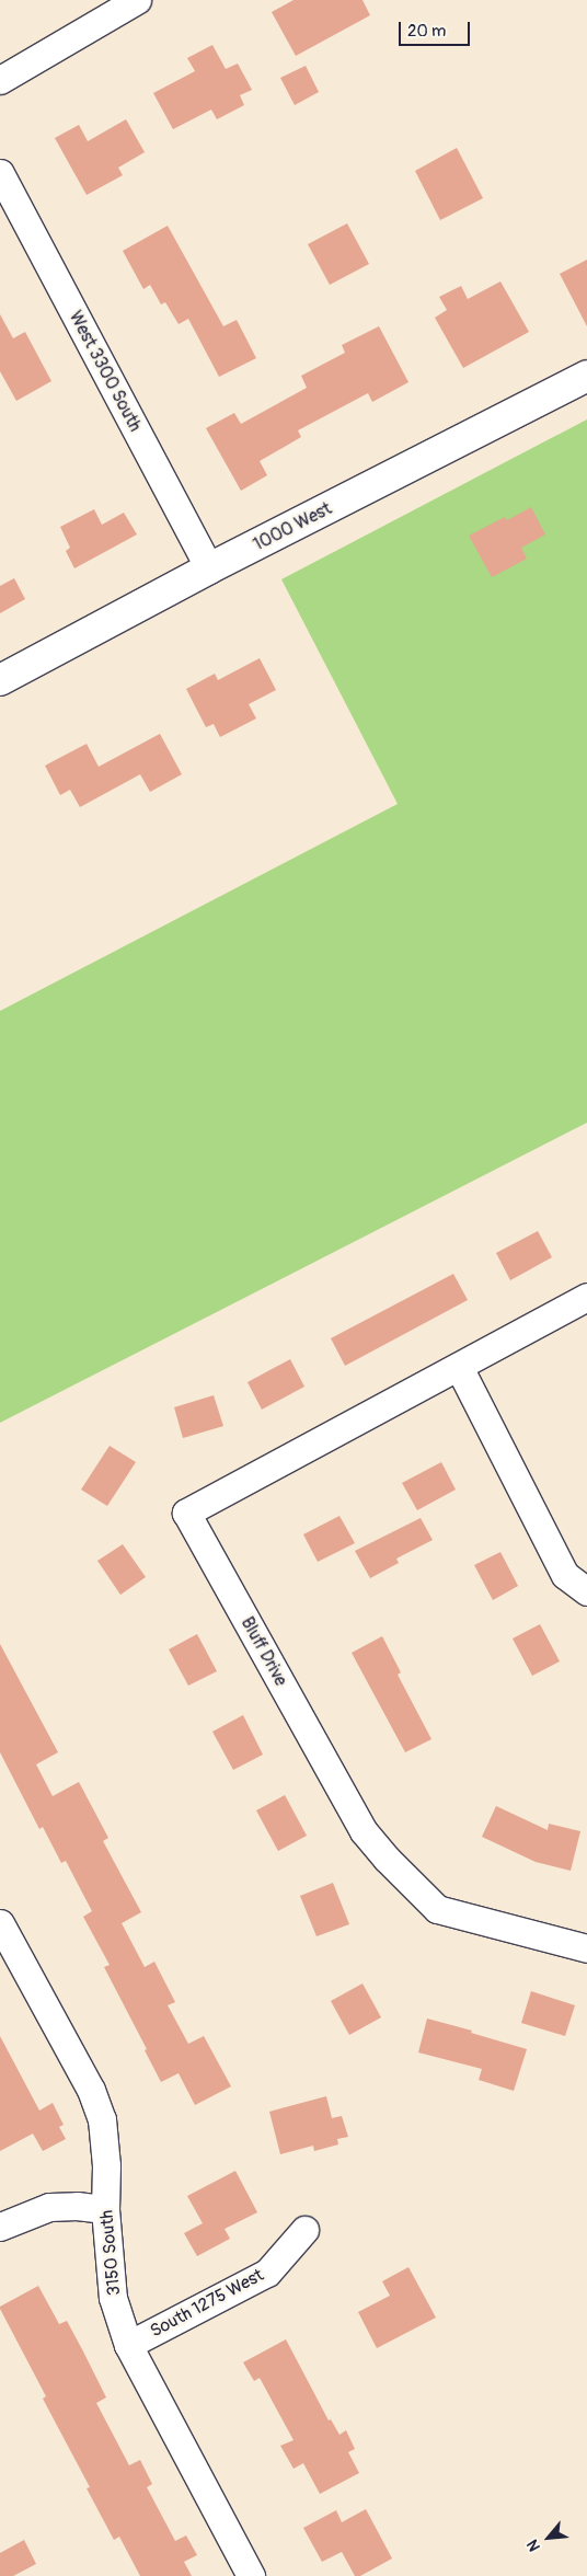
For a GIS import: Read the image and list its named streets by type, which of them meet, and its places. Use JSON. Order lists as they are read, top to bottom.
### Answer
{
  "streets": {
    "main road": ["1000 West"],
    "street": [
      "West 3300 South",
      "Bluff Drive",
      "3150 South",
      "South 1275 West"
    ]
  },
  "crossings": [
    ["West 3300 South", "1000 West"],
    ["3150 South", "South 1275 West"]
  ],
  "scale_bar": "20 m",
  "north": "bottom left"
}
